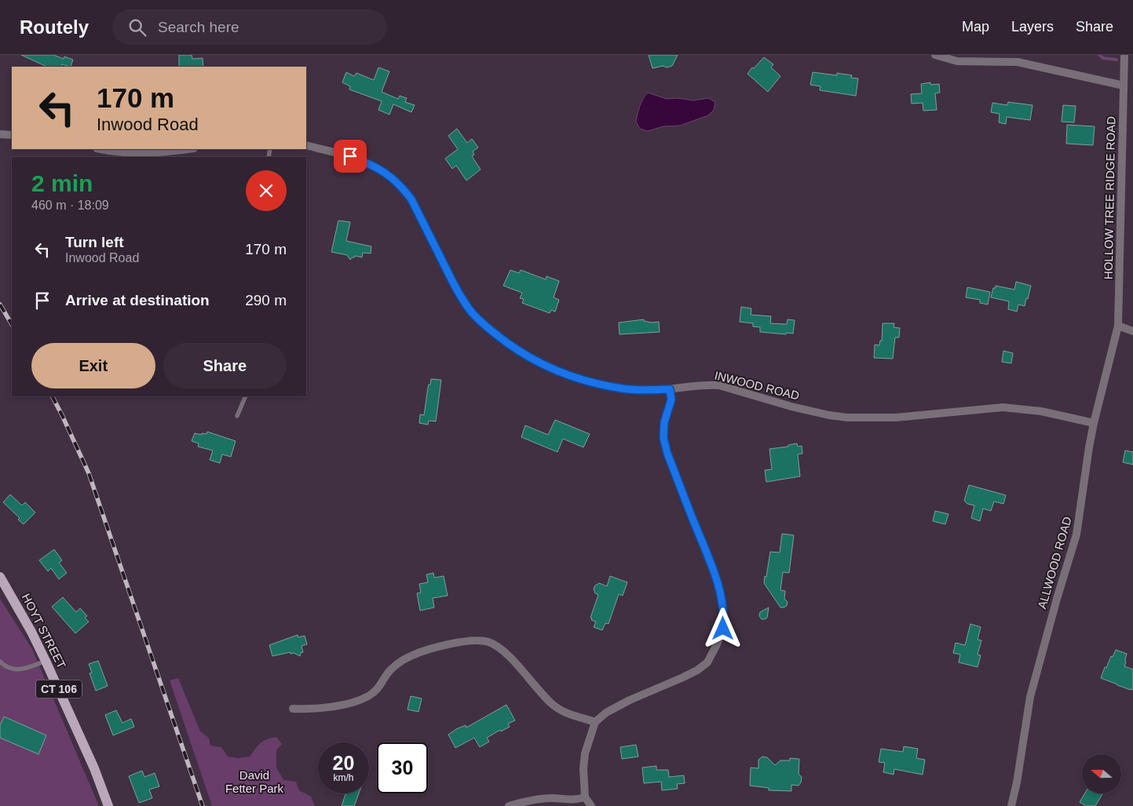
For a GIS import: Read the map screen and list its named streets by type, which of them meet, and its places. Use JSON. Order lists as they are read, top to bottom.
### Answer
{
  "streets": {
    "main road": ["HOYT STREET", "CT 106"],
    "street": ["HOLLOW TREE RIDGE ROAD", "INWOOD ROAD", "ALLWOOD ROAD"]
  },
  "crossings": [
    ["HOLLOW TREE RIDGE ROAD", "ALLWOOD ROAD"],
    ["INWOOD ROAD", "ALLWOOD ROAD"]
  ],
  "parks": ["David Fetter Park"],
  "north": "left",
  "page": {
    "header": "Routely",
    "search": "Search here",
    "nav": ["Map", "Layers", "Share"],
    "turn": ["170 m", "Inwood Road"],
    "heading": ["2 min", "460 m · 18:09"],
    "list": [
      {
        "name": "Turn left",
        "note": "Inwood Road",
        "value": "170 m"
      },
      {
        "name": "Arrive at destination",
        "value": "290 m"
      }
    ],
    "buttons": ["Exit", "Share"],
    "speed": "20 km/h",
    "limit": "30"
  }
}
